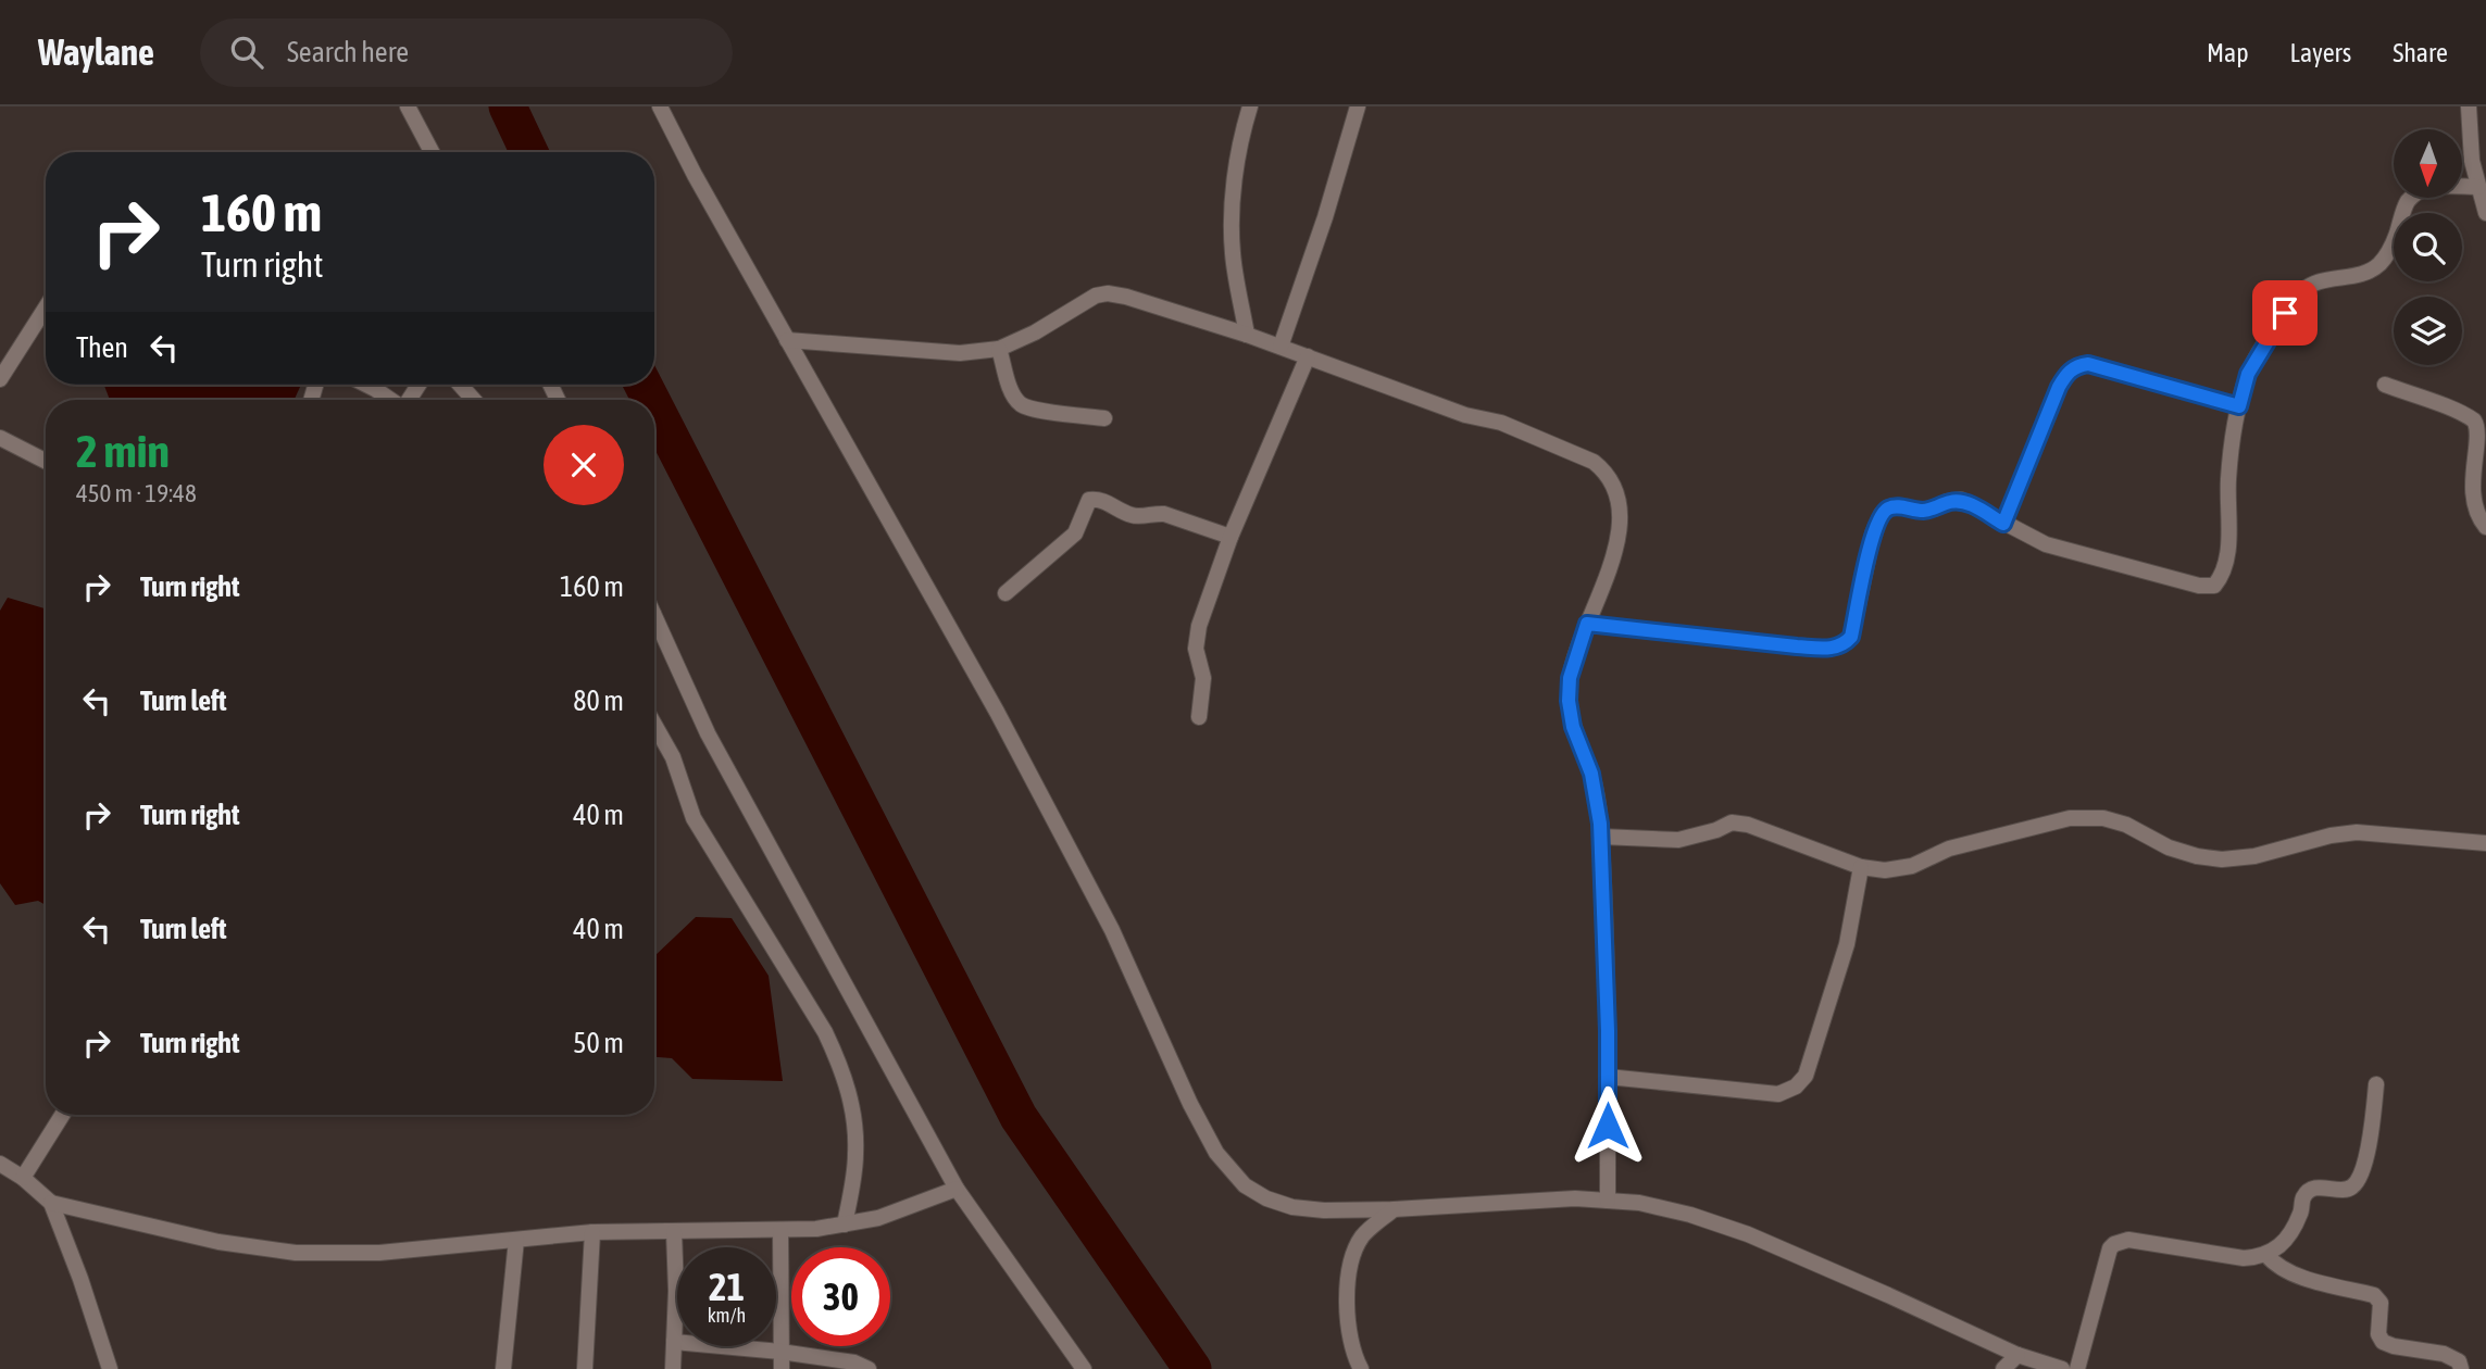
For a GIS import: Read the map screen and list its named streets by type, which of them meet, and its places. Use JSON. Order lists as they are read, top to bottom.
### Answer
{
  "north": "bottom",
  "page": {
    "header": "Waylane",
    "search": "Search here",
    "nav": ["Map", "Layers", "Share"],
    "turn": ["160 m", "Turn right"],
    "then": "Then",
    "heading": ["2 min", "450 m · 19:48"],
    "list": [
      {
        "name": "Turn right",
        "value": "160 m"
      },
      {
        "name": "Turn left",
        "value": "80 m"
      },
      {
        "name": "Turn right",
        "value": "40 m"
      },
      {
        "name": "Turn left",
        "value": "40 m"
      },
      {
        "name": "Turn right",
        "value": "50 m"
      }
    ],
    "speed": "21 km/h",
    "limit": "30"
  }
}
